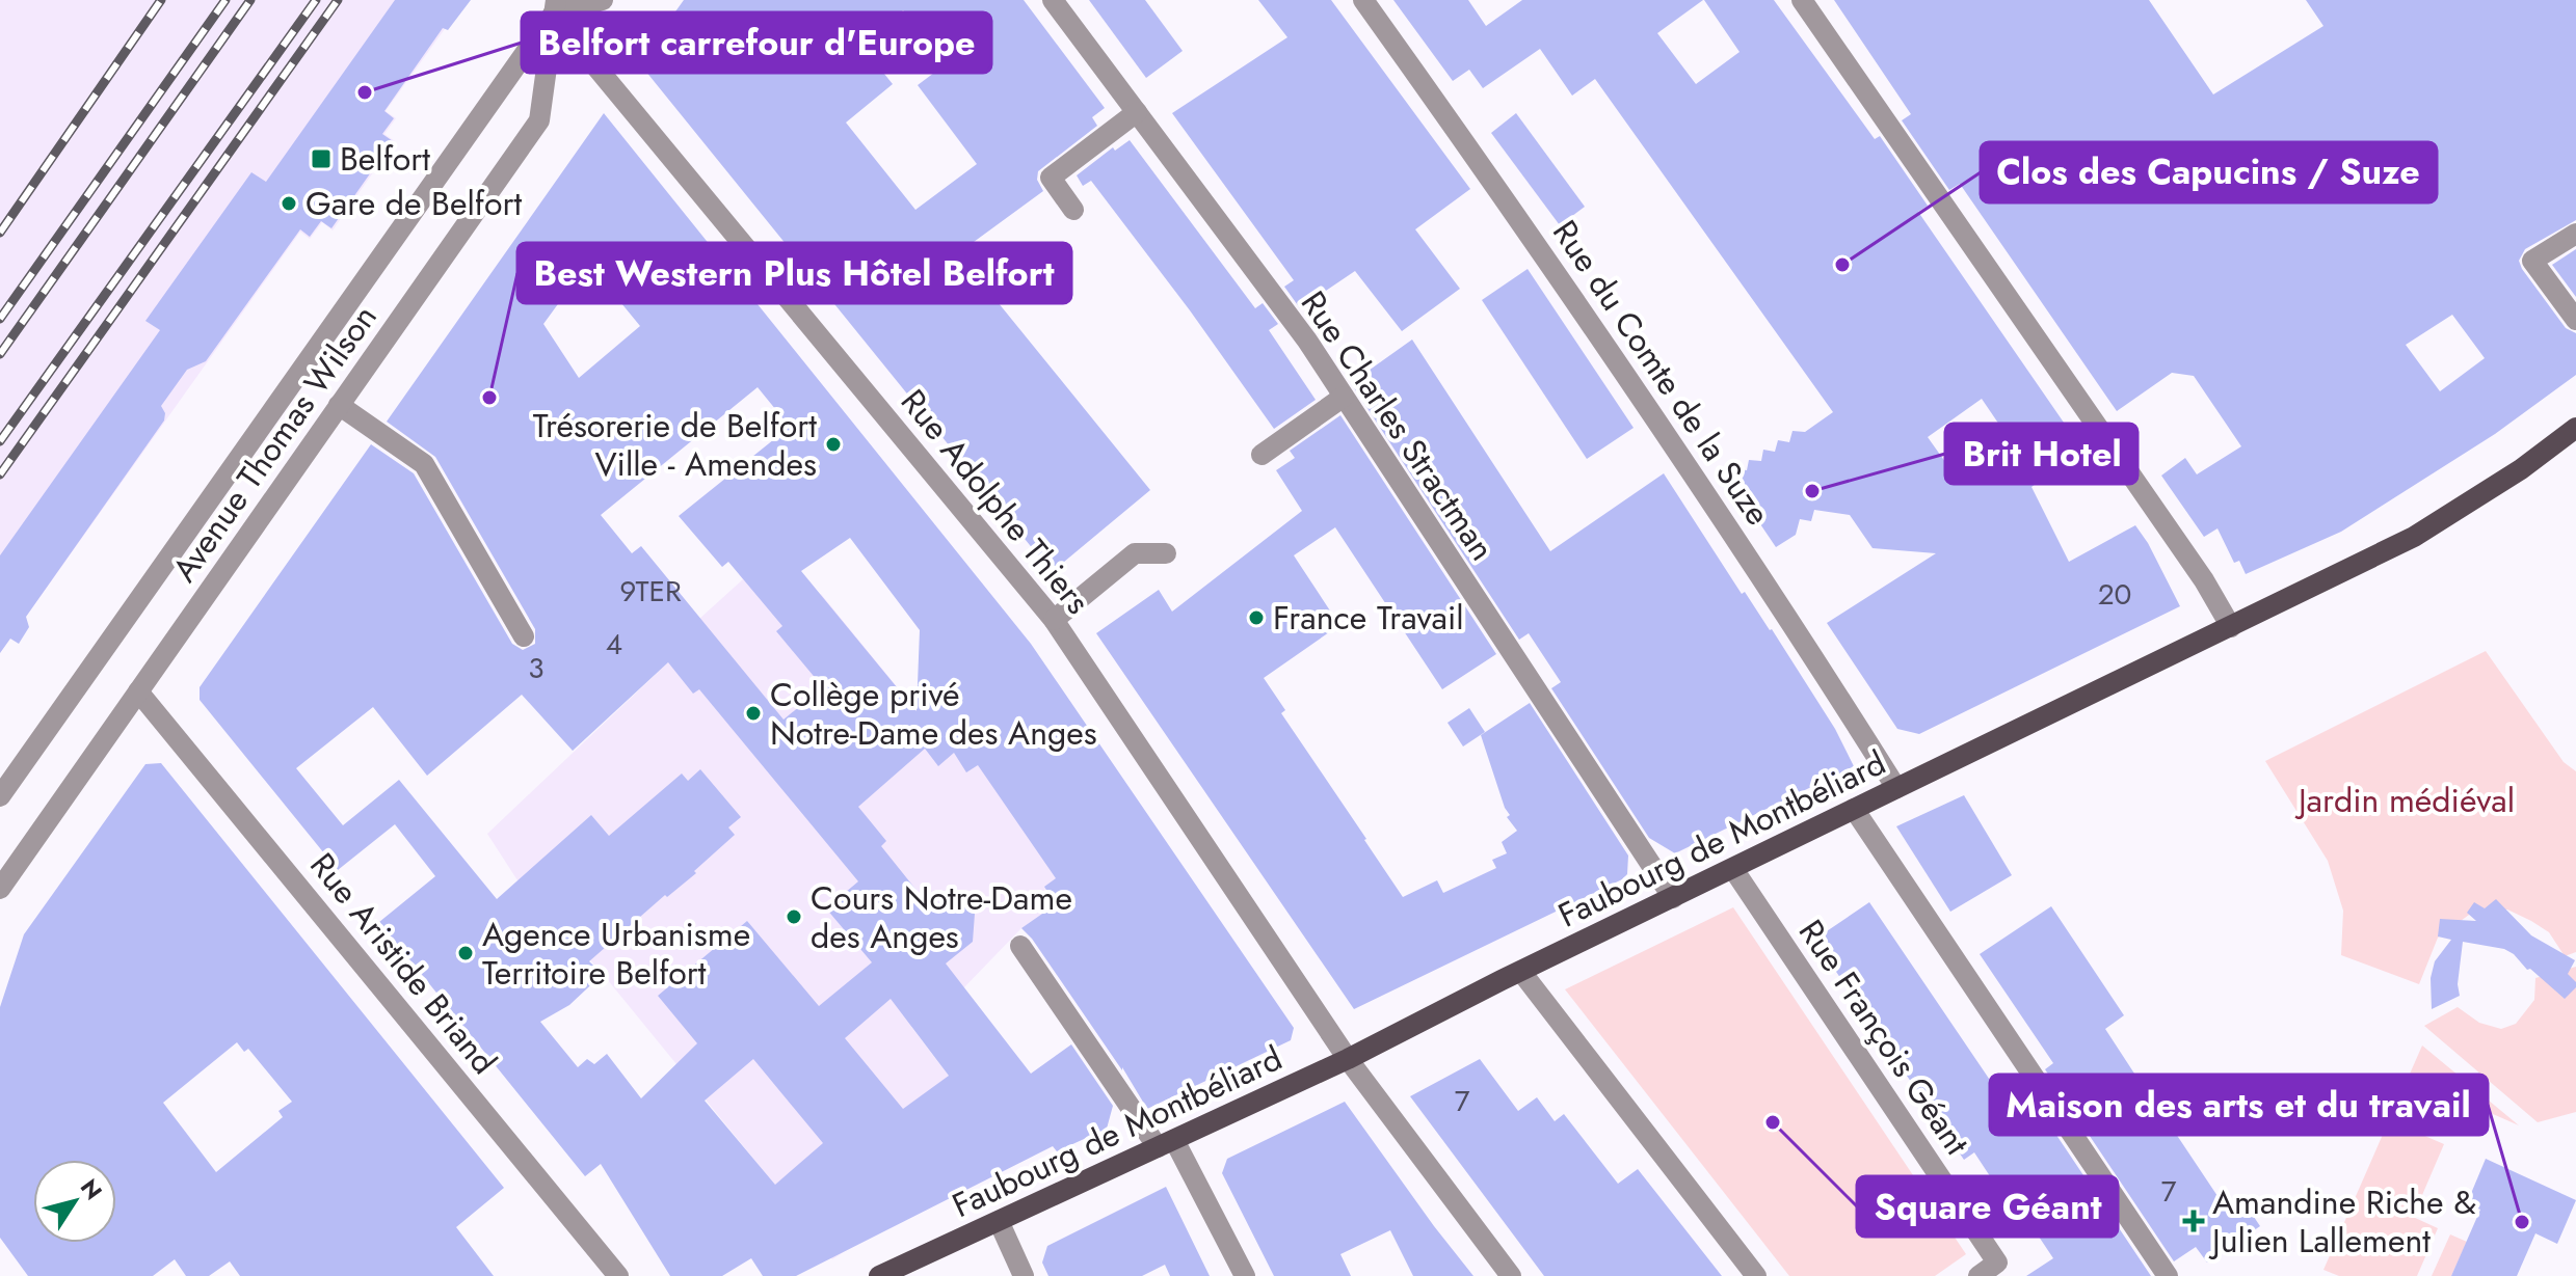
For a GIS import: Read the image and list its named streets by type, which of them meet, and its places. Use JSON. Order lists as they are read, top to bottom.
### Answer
{
  "streets": {
    "main road": ["Faubourg de Montbéliard"],
    "street": [
      "Rue du Comte de la Suze",
      "Rue Charles Stractman",
      "Avenue Thomas Wilson",
      "Rue Adolphe Thiers",
      "Rue Aristide Briand",
      "Rue François Géant"
    ]
  },
  "crossings": [
    ["Rue du Comte de la Suze", "Faubourg de Montbéliard"],
    ["Rue Charles Stractman", "Faubourg de Montbéliard"],
    ["Avenue Thomas Wilson", "Rue Adolphe Thiers"],
    ["Avenue Thomas Wilson", "Rue Aristide Briand"],
    ["Rue Adolphe Thiers", "Faubourg de Montbéliard"],
    ["Faubourg de Montbéliard", "Rue François Géant"]
  ],
  "parks": ["Jardin médiéval"],
  "places": {
    "other": [
      "Belfort carrefour d'Europe",
      "Gare de Belfort",
      "Clos des Capucins / Suze",
      "Best Western Plus Hôtel Belfort",
      "Trésorerie de Belfort Ville - Amendes",
      "Brit Hotel",
      "France Travail",
      "Collège privé Notre-Dame des Anges",
      "Cours Notre-Dame des Anges",
      "Agence Urbanisme Territoire Belfort",
      "Square Géant",
      "Maison des arts et du travail"
    ],
    "transit": ["Belfort"],
    "health": ["Amandine Riche & Julien Lallement"]
  },
  "house_numbers": [
    "9TER",
    "20",
    "4",
    "3",
    "7",
    "7"
  ],
  "north": "top right"
}
